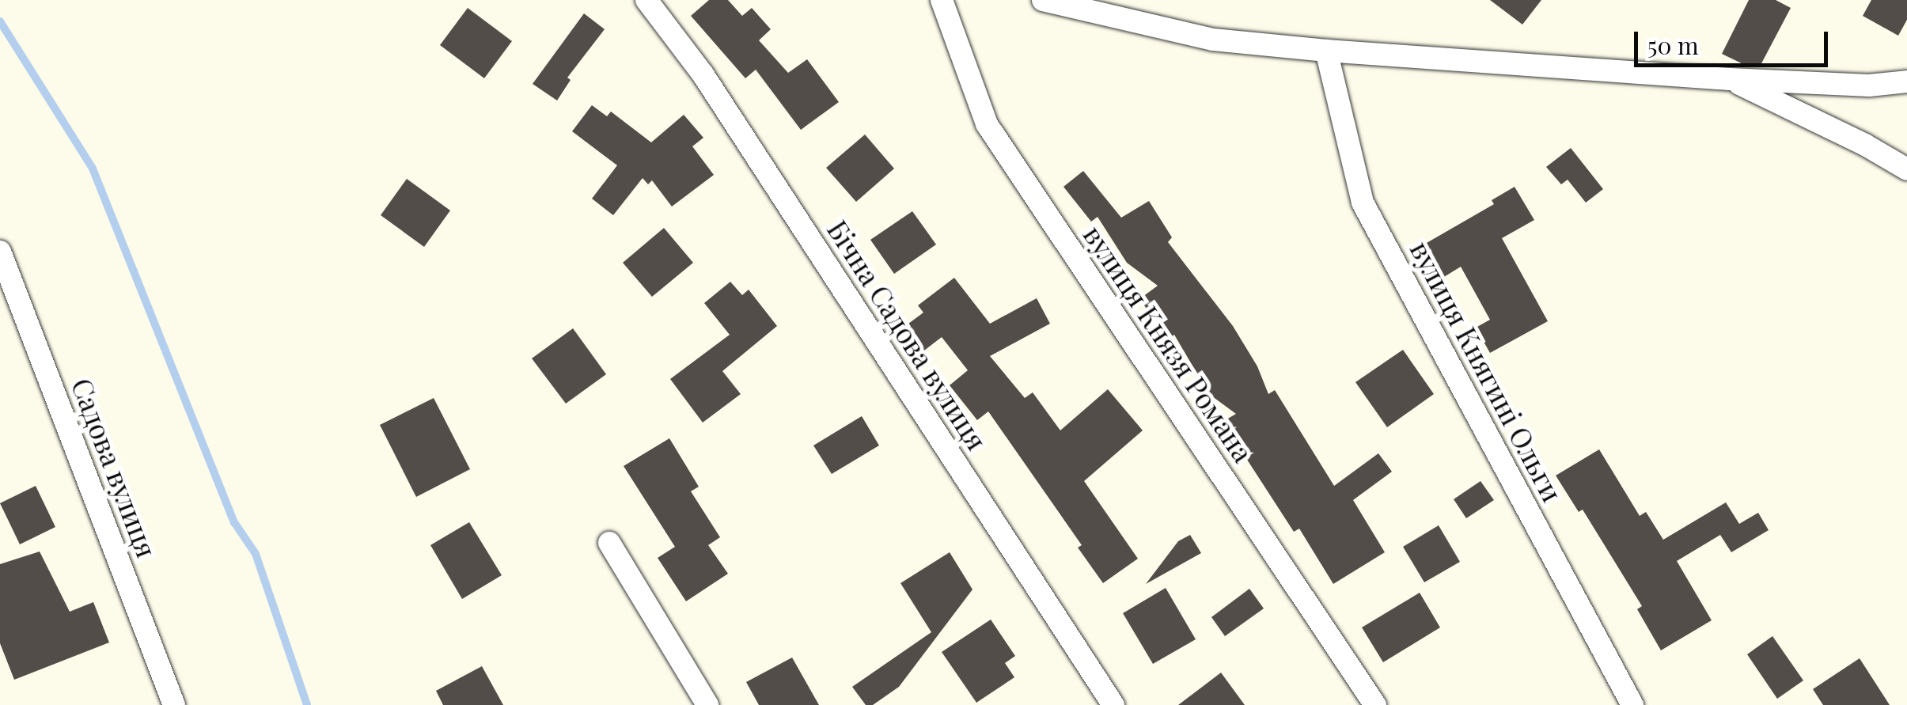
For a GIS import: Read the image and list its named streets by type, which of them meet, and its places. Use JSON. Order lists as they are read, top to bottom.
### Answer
{
  "streets": {
    "street": [
      "Бічна Садова вулиця",
      "вулиця Князя Романа",
      "вулиця Княгині Ольги",
      "Садова вулиця"
    ]
  },
  "scale_bar": "50 m"
}
